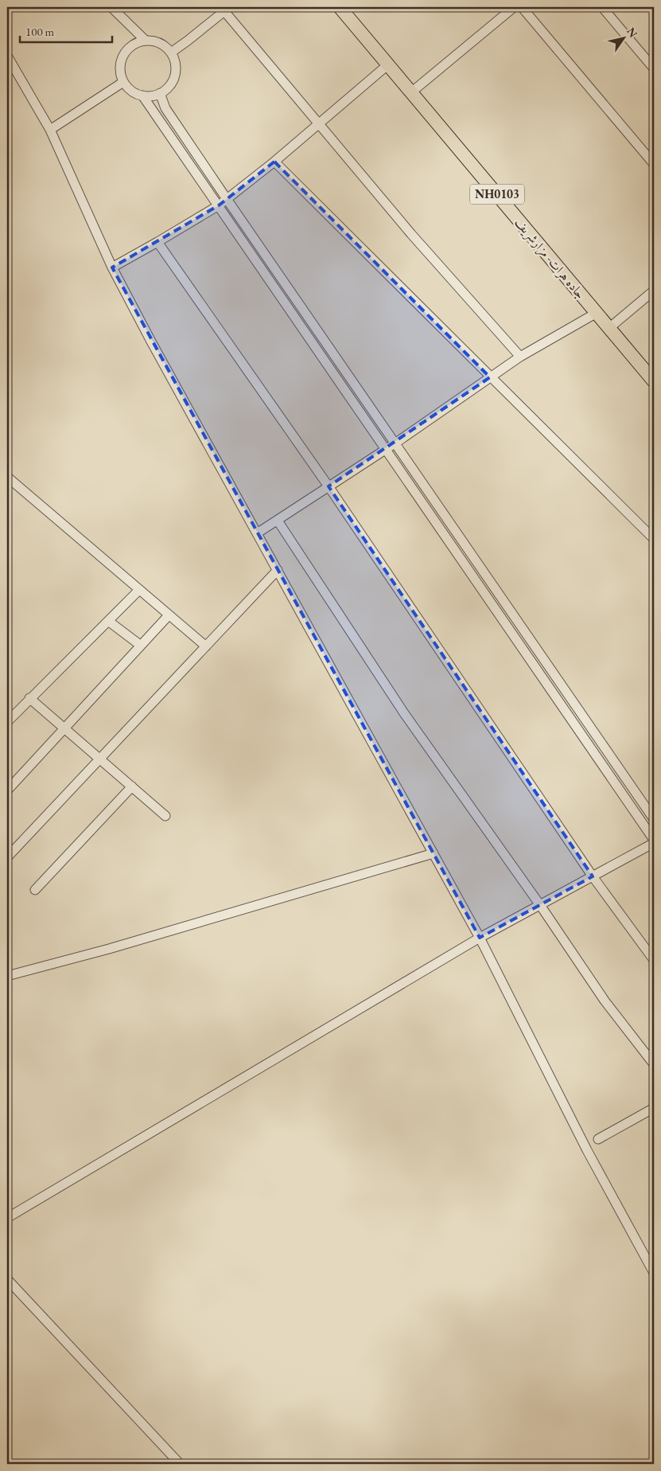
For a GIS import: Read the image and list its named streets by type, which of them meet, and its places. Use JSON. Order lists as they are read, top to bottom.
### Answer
{
  "streets": {
    "highway": ["NH0103", "جاده هرات- مزارشریف"]
  },
  "scale_bar": "100 m",
  "north": "top right"
}
